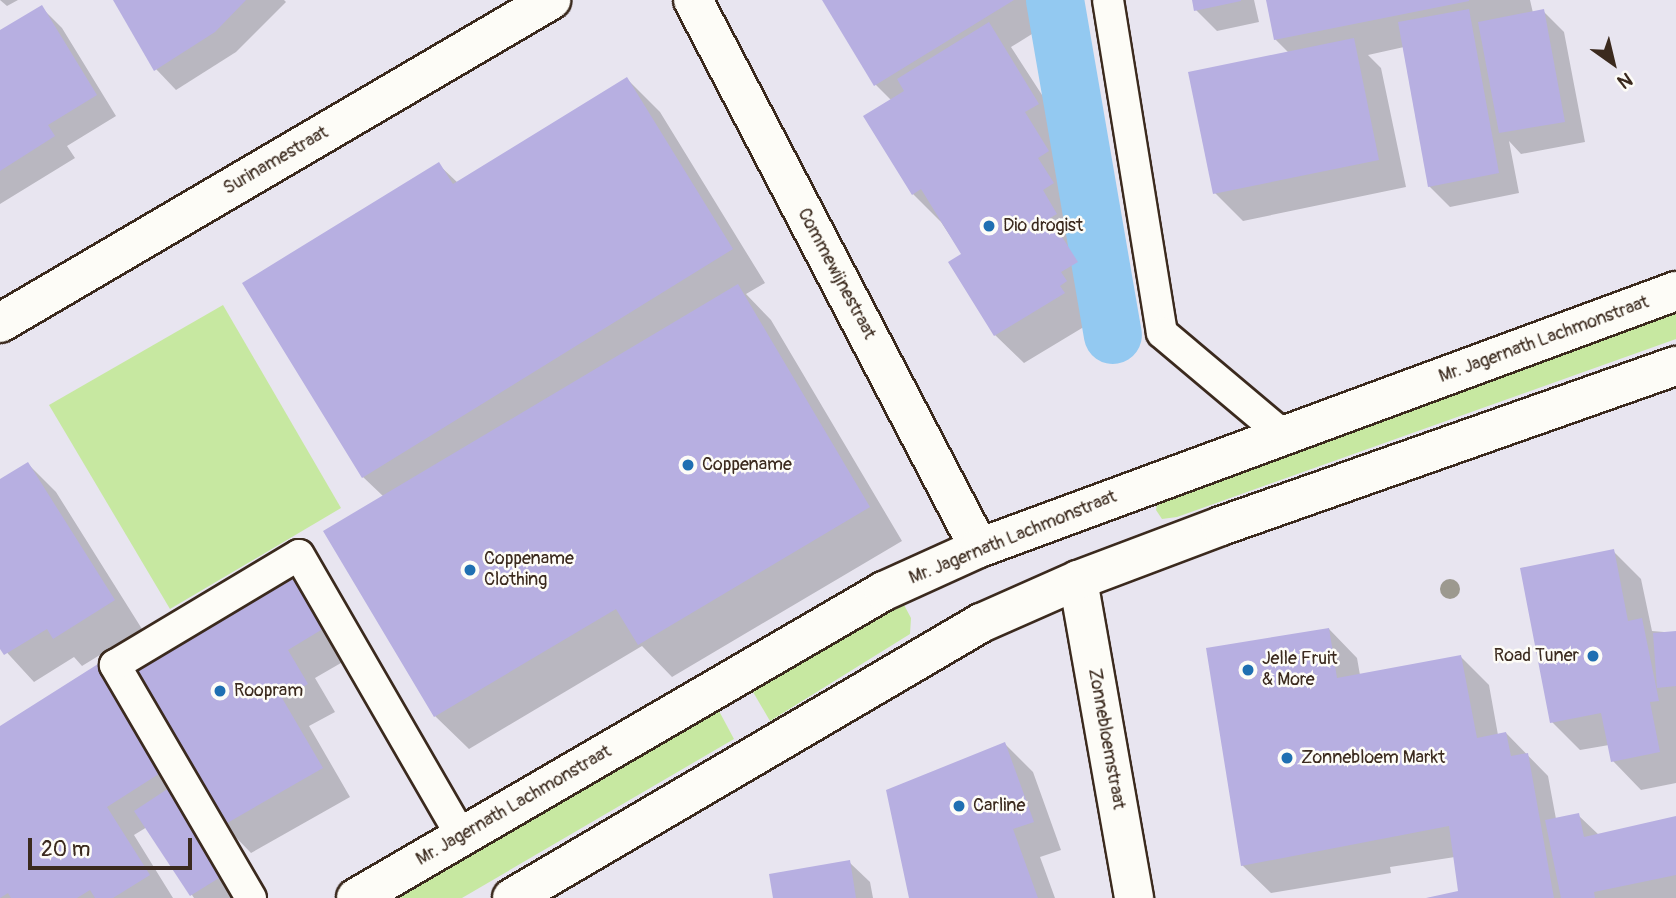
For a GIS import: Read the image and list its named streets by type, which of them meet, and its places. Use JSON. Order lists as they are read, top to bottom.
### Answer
{
  "streets": {
    "main road": [
      "Surinamestraat",
      "Commewijnestraat",
      "Mr. Jagernath Lachmonstraat",
      "Zonnebloemstraat"
    ]
  },
  "crossings": [
    ["Commewijnestraat", "Mr. Jagernath Lachmonstraat"]
  ],
  "places": [
    "Dio drogist",
    "Coppename",
    "Coppename Clothing",
    "Road Tuner",
    "Jelle Fruit & More",
    "Roopram",
    "Zonnebloem Markt",
    "Carline"
  ],
  "scale_bar": "20 m",
  "north": "bottom right"
}
